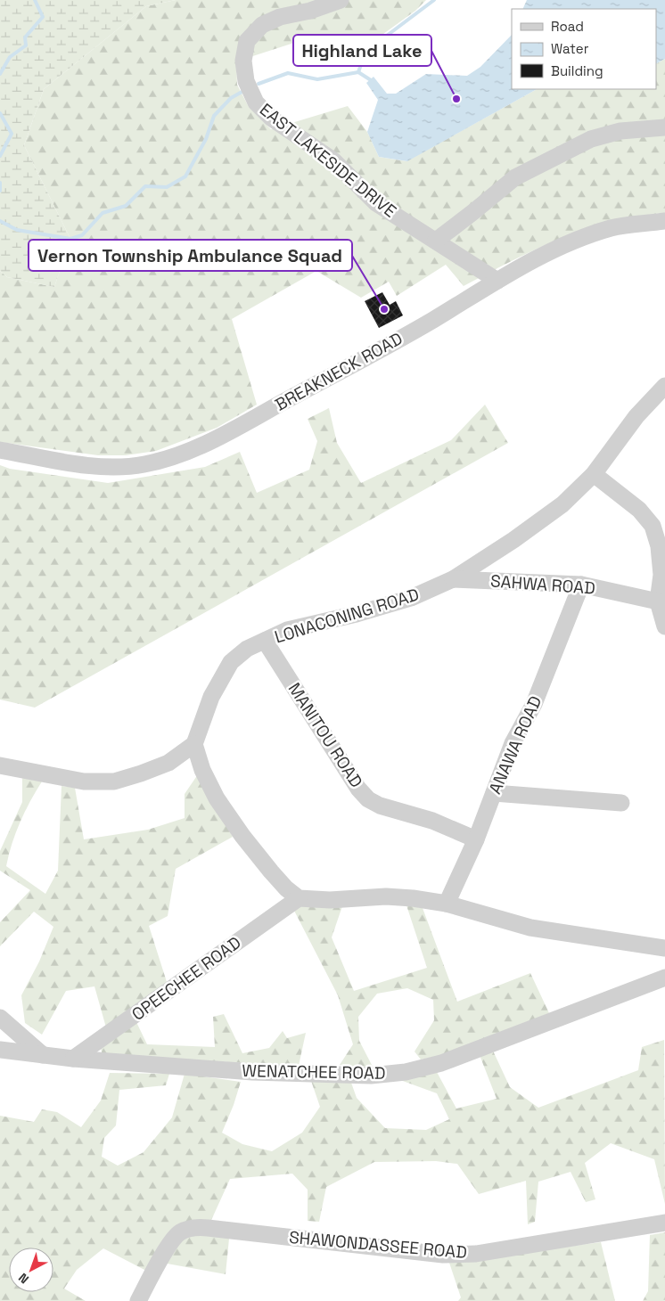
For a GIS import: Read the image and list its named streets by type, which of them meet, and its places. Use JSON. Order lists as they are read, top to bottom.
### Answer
{
  "streets": {
    "street": [
      "EAST LAKESIDE DRIVE",
      "BREAKNECK ROAD",
      "SAHWA ROAD",
      "LONACONING ROAD",
      "MANITOU ROAD",
      "ANAWA ROAD",
      "OPEECHEE ROAD",
      "WENATCHEE ROAD",
      "SHAWONDASSEE ROAD"
    ]
  },
  "crossings": [
    ["EAST LAKESIDE DRIVE", "BREAKNECK ROAD"],
    ["SAHWA ROAD", "LONACONING ROAD"],
    ["SAHWA ROAD", "ANAWA ROAD"],
    ["LONACONING ROAD", "MANITOU ROAD"],
    ["MANITOU ROAD", "ANAWA ROAD"],
    ["OPEECHEE ROAD", "WENATCHEE ROAD"]
  ],
  "places": ["Highland Lake", "Vernon Township Ambulance Squad"],
  "legend": ["Road", "Water", "Building"],
  "north": "bottom left"
}
